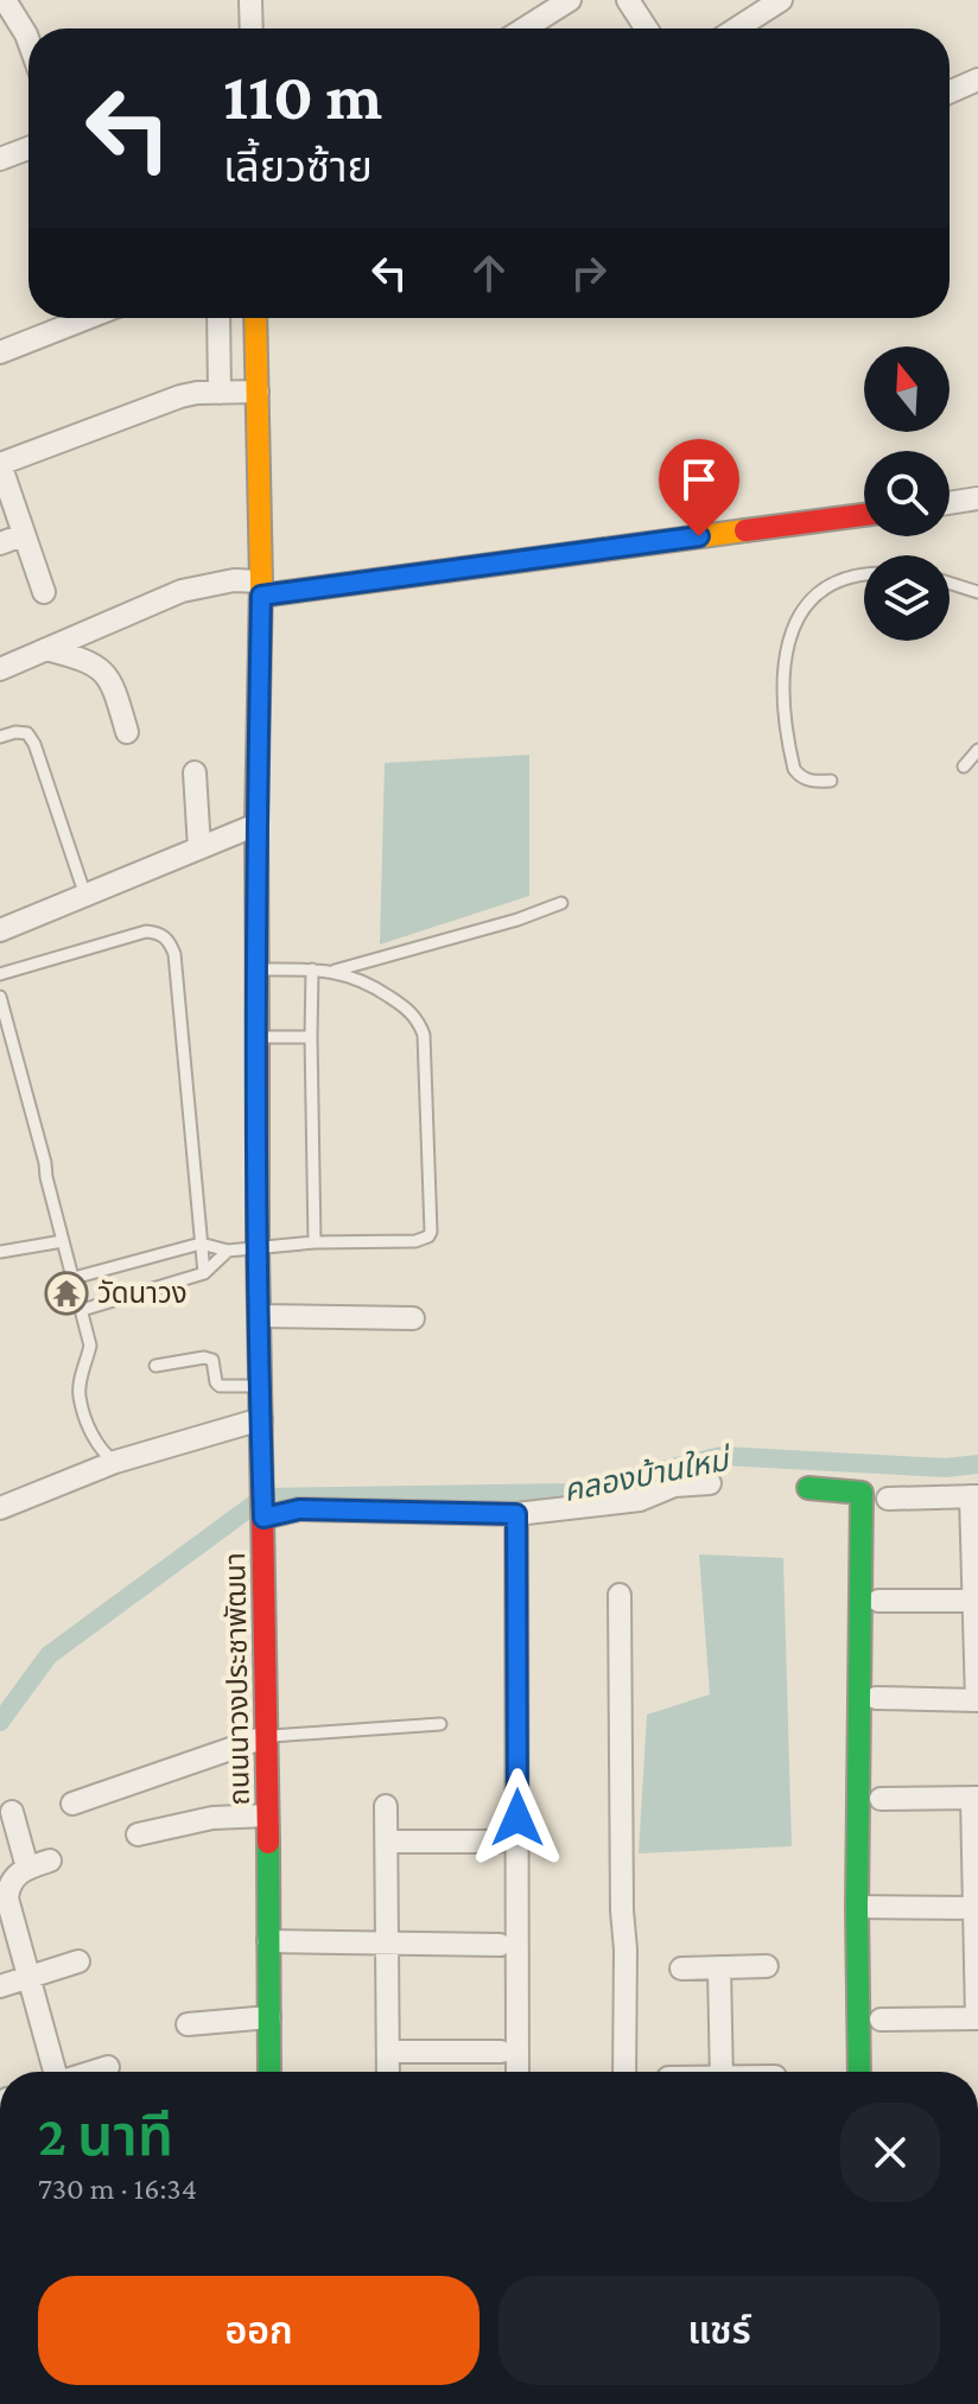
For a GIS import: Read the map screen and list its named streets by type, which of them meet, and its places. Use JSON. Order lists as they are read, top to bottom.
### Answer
{
  "streets": {
    "street": ["ถนนนาวงประชาพัฒนา"]
  },
  "water": ["คลองบ้านใหม่"],
  "places": {
    "temple": ["วัดนาวง"]
  },
  "north": "top",
  "page": {
    "turn": ["110 m", "เลี้ยวซ้าย"],
    "heading": ["2 นาที", "730 m · 16:34"],
    "buttons": ["ออก", "แชร์"]
  }
}
